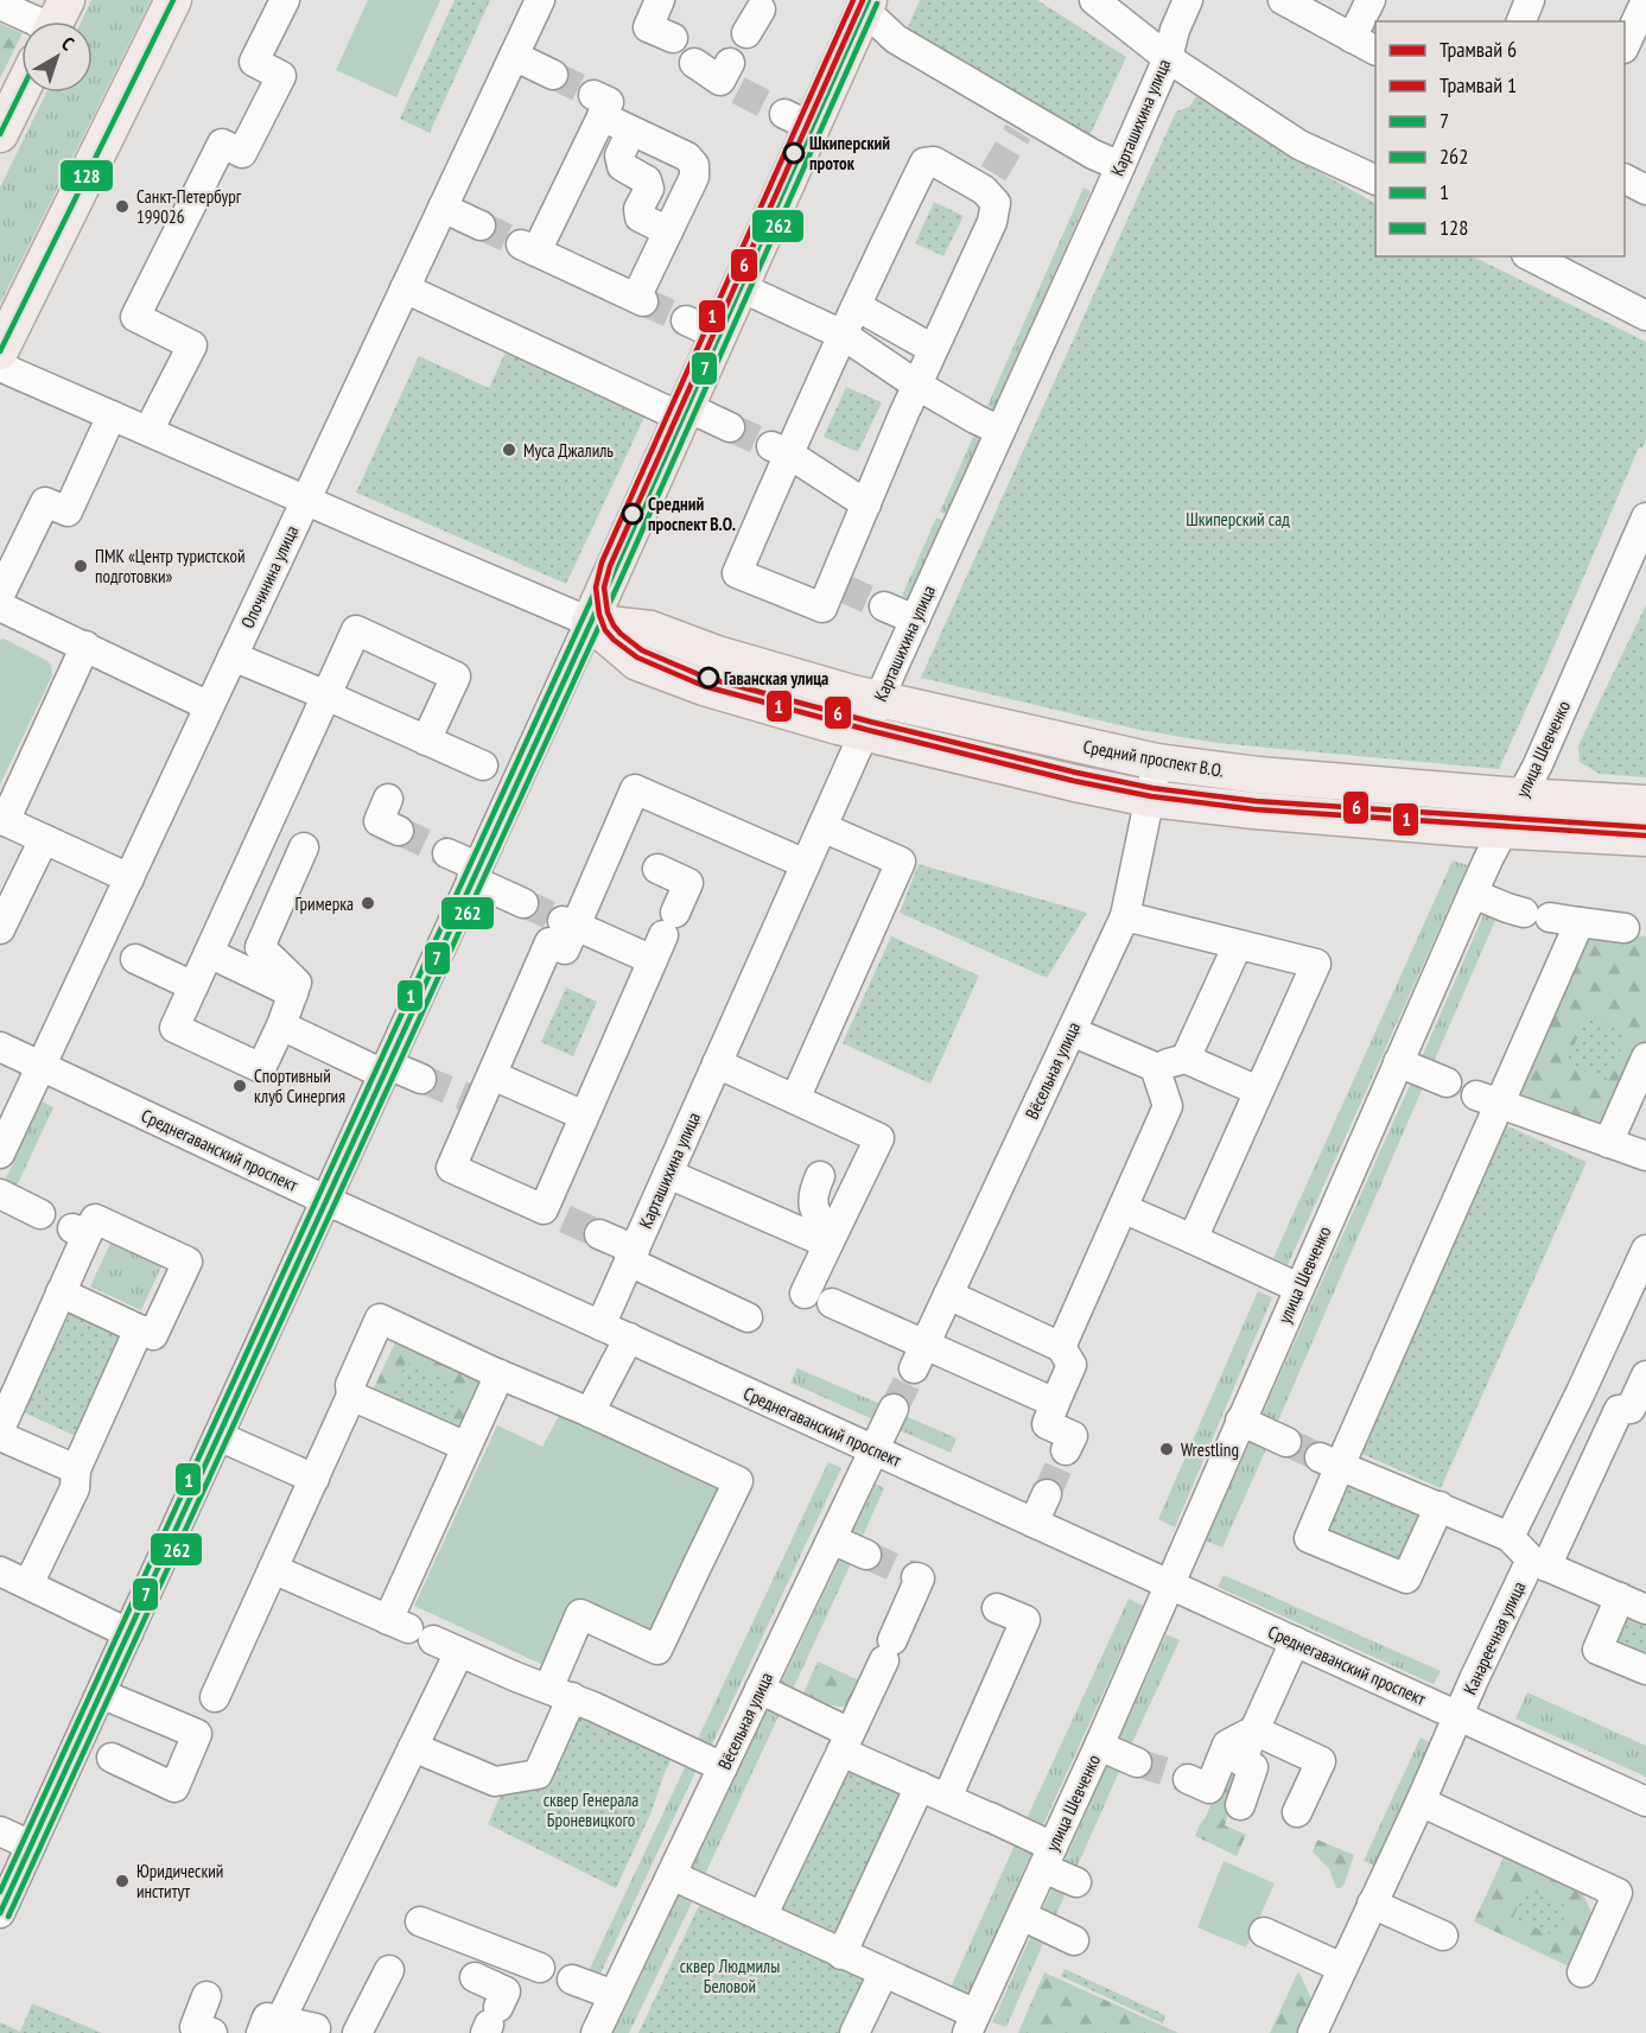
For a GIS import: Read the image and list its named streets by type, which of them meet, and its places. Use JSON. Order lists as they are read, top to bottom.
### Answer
{
  "streets": {
    "main road": ["Средний проспект В.О."],
    "street": [
      "Карташихина улица",
      "Опочинина улица",
      "улица Шевченко",
      "Вёсельная улица",
      "Среднегаванский проспект",
      "Канареечная улица"
    ]
  },
  "crossings": [
    ["Карташихина улица", "Средний проспект В.О."],
    ["Карташихина улица", "Среднегаванский проспект"],
    ["Опочинина улица", "Средний проспект В.О."],
    ["Опочинина улица", "Среднегаванский проспект"],
    ["улица Шевченко", "Средний проспект В.О."],
    ["улица Шевченко", "Среднегаванский проспект"],
    ["Средний проспект В.О.", "Вёсельная улица"],
    ["Вёсельная улица", "Среднегаванский проспект"],
    ["Среднегаванский проспект", "Канареечная улица"]
  ],
  "parks": ["Шкиперский сад", "сквер Генерала Броневицкого", "сквер Людмилы Беловой"],
  "places": [
    "Шкиперский проток",
    "Санкт-Петербург 199026",
    "Муса Джалиль",
    "Средний проспект В.О.",
    "ПМК «Центр туристской подготовки»",
    "Гаванская улица",
    "Гримерка",
    "Спортивный клуб Синергия",
    "Wrestling",
    "Юридический институт"
  ],
  "lines": [
    "tram line 6",
    "tram line 1",
    "transit line 7",
    "transit line 1",
    "transit line 128",
    "transit line 262"
  ],
  "legend": [
    "Трамвай 6",
    "Трамвай 1",
    "7",
    "262",
    "1",
    "128"
  ],
  "north": "top right"
}
